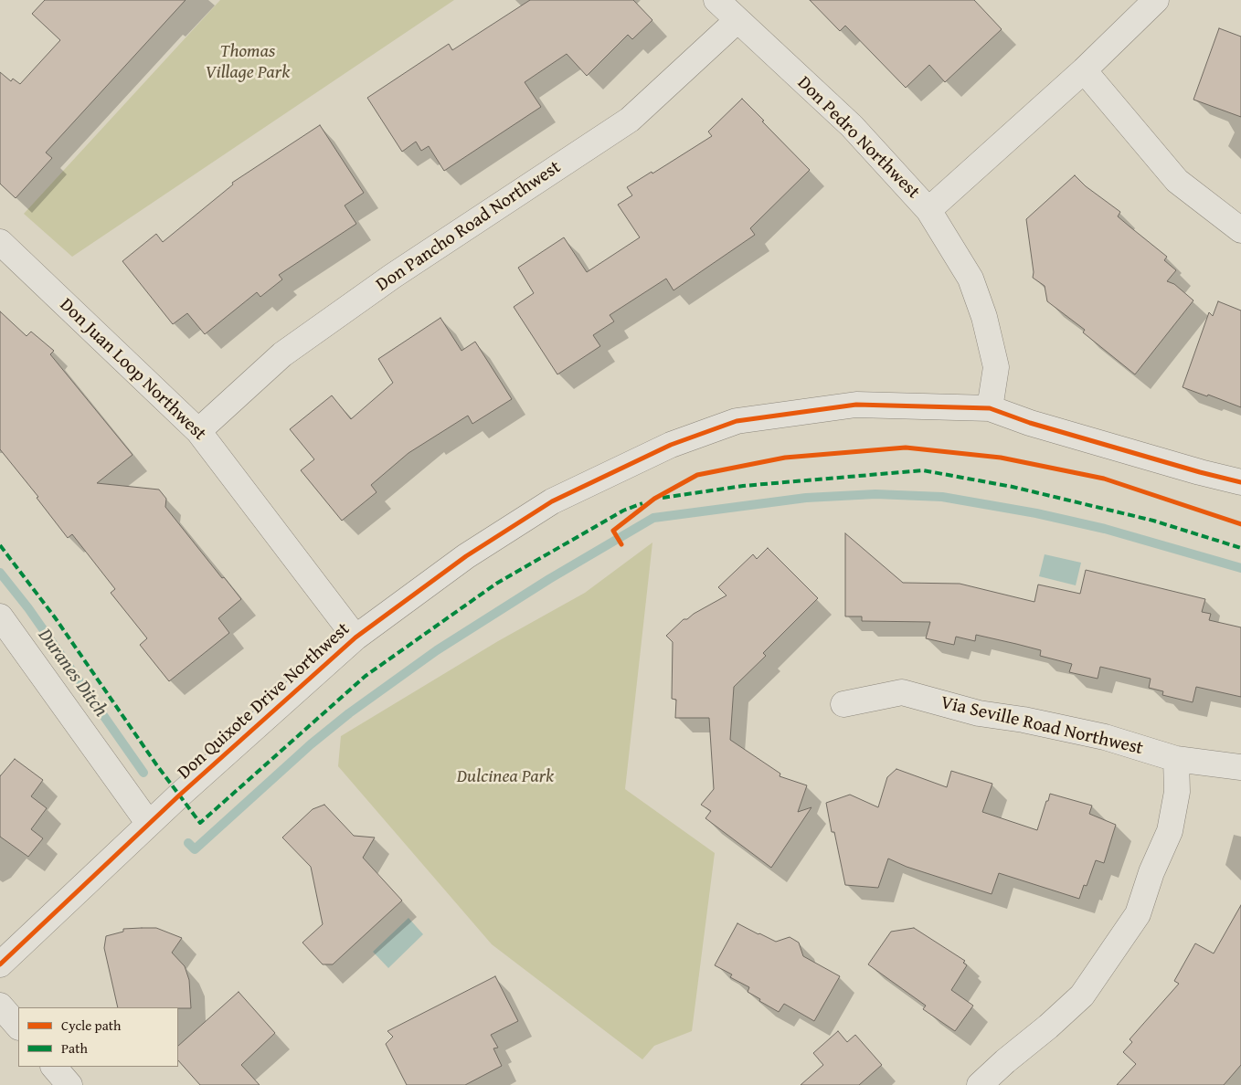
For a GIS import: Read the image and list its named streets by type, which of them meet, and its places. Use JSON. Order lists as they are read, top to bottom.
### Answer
{
  "streets": {
    "street": [
      "Don Pedro Northwest",
      "Don Pancho Road Northwest",
      "Don Juan Loop Northwest",
      "Don Quixote Drive Northwest",
      "Via Seville Road Northwest"
    ]
  },
  "crossings": [
    ["Don Pedro Northwest", "Don Pancho Road Northwest"],
    ["Don Pancho Road Northwest", "Don Juan Loop Northwest"],
    ["Don Juan Loop Northwest", "Don Quixote Drive Northwest"]
  ],
  "water": ["Duranes Ditch"],
  "parks": ["Thomas Village Park", "Dulcinea Park"],
  "legend": ["Cycle path", "Path"]
}
